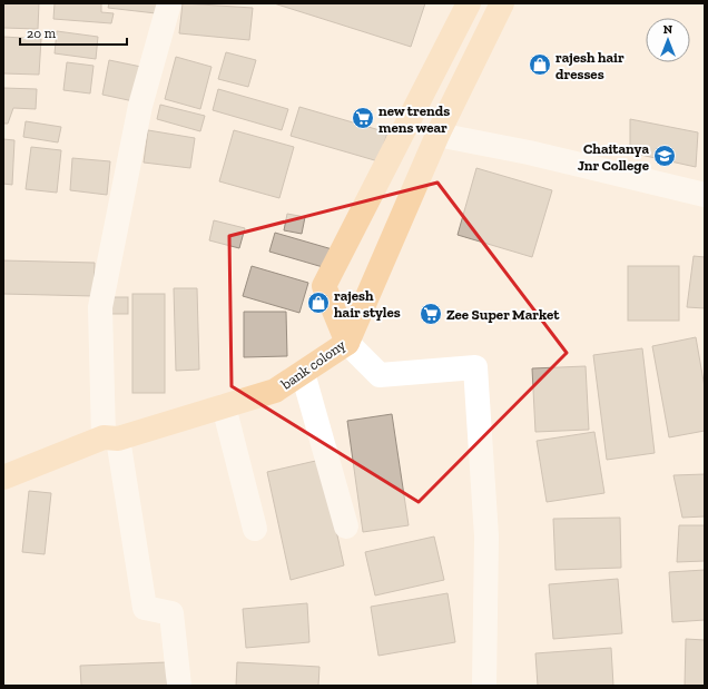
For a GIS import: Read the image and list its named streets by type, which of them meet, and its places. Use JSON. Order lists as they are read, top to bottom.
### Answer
{
  "streets": {
    "main road": ["bank colony"]
  },
  "places": {
    "shop": ["rajesh hair dresses", "rajesh hair styles"],
    "supermarket": ["new trends mens wear", "Zee Super Market"],
    "school or university": ["Chaitanya Jnr College"]
  },
  "scale_bar": "20 m",
  "north": "top"
}
